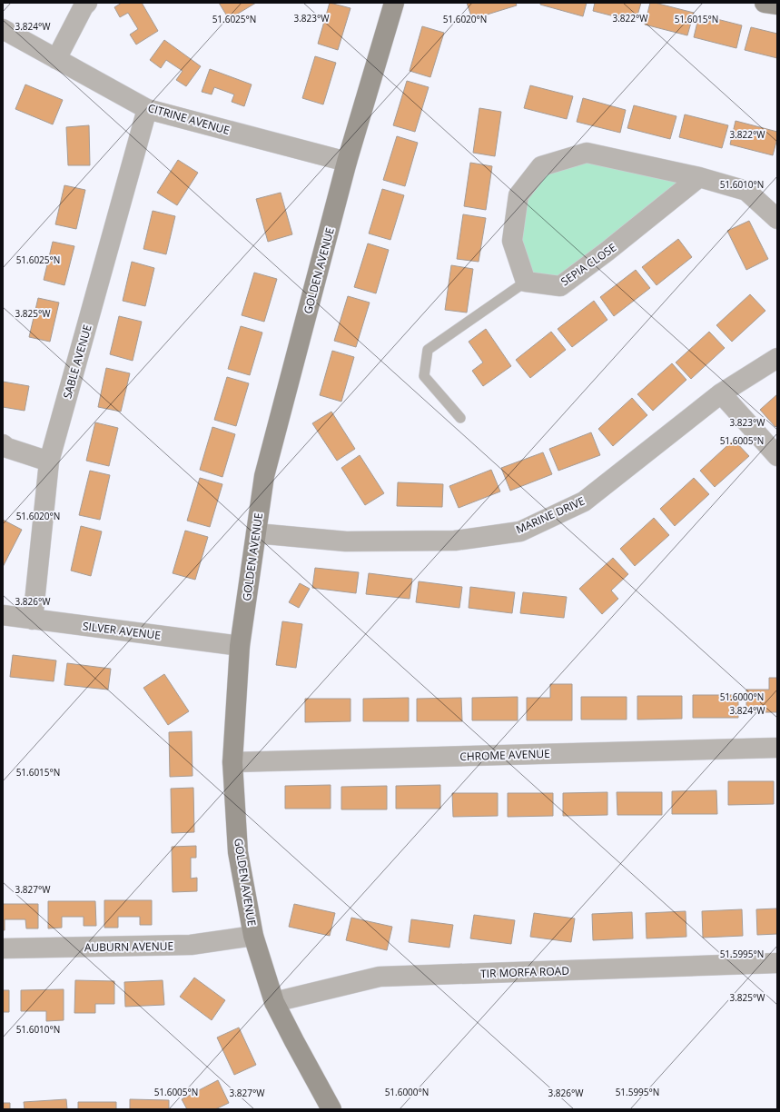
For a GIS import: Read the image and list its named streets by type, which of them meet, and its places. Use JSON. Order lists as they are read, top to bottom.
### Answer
{
  "streets": {
    "street": [
      "CITRINE AVENUE",
      "SEPIA CLOSE",
      "GOLDEN AVENUE",
      "SABLE AVENUE",
      "MARINE DRIVE",
      "SILVER AVENUE",
      "CHROME AVENUE",
      "AUBURN AVENUE",
      "TIR MORFA ROAD"
    ]
  },
  "crossings": [
    ["CITRINE AVENUE", "GOLDEN AVENUE"],
    ["CITRINE AVENUE", "SABLE AVENUE"],
    ["GOLDEN AVENUE", "MARINE DRIVE"],
    ["GOLDEN AVENUE", "SILVER AVENUE"],
    ["GOLDEN AVENUE", "CHROME AVENUE"],
    ["GOLDEN AVENUE", "AUBURN AVENUE"],
    ["GOLDEN AVENUE", "TIR MORFA ROAD"],
    ["SABLE AVENUE", "SILVER AVENUE"]
  ],
  "coordinates": [
    "3.823°W",
    "3.822°W",
    "51.6025°N",
    "51.6020°N",
    "51.6015°N",
    "3.824°W",
    "51.6010°N",
    "3.825°W",
    "51.6005°N",
    "3.826°W",
    "51.6000°N",
    "3.827°W",
    "51.5995°N"
  ]
}
